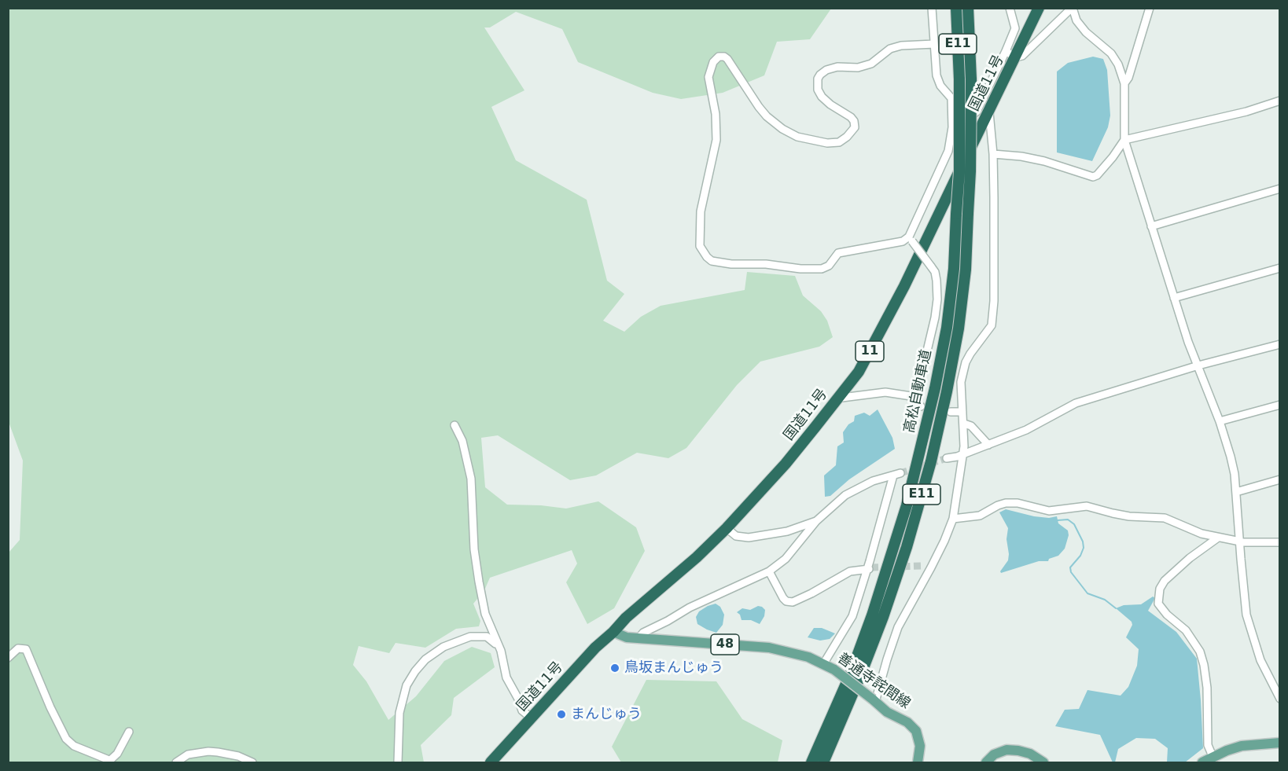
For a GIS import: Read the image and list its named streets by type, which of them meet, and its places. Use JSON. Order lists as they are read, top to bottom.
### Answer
{
  "streets": {
    "highway": [
      "E11",
      "国道11号",
      "11",
      "高松自動車道"
    ],
    "main road": ["48", "善通寺詫間線"]
  },
  "crossings": [
    ["国道11号", "善通寺詫間線"]
  ],
  "places": ["鳥坂まんじゅう", "まんじゅう"]
}
